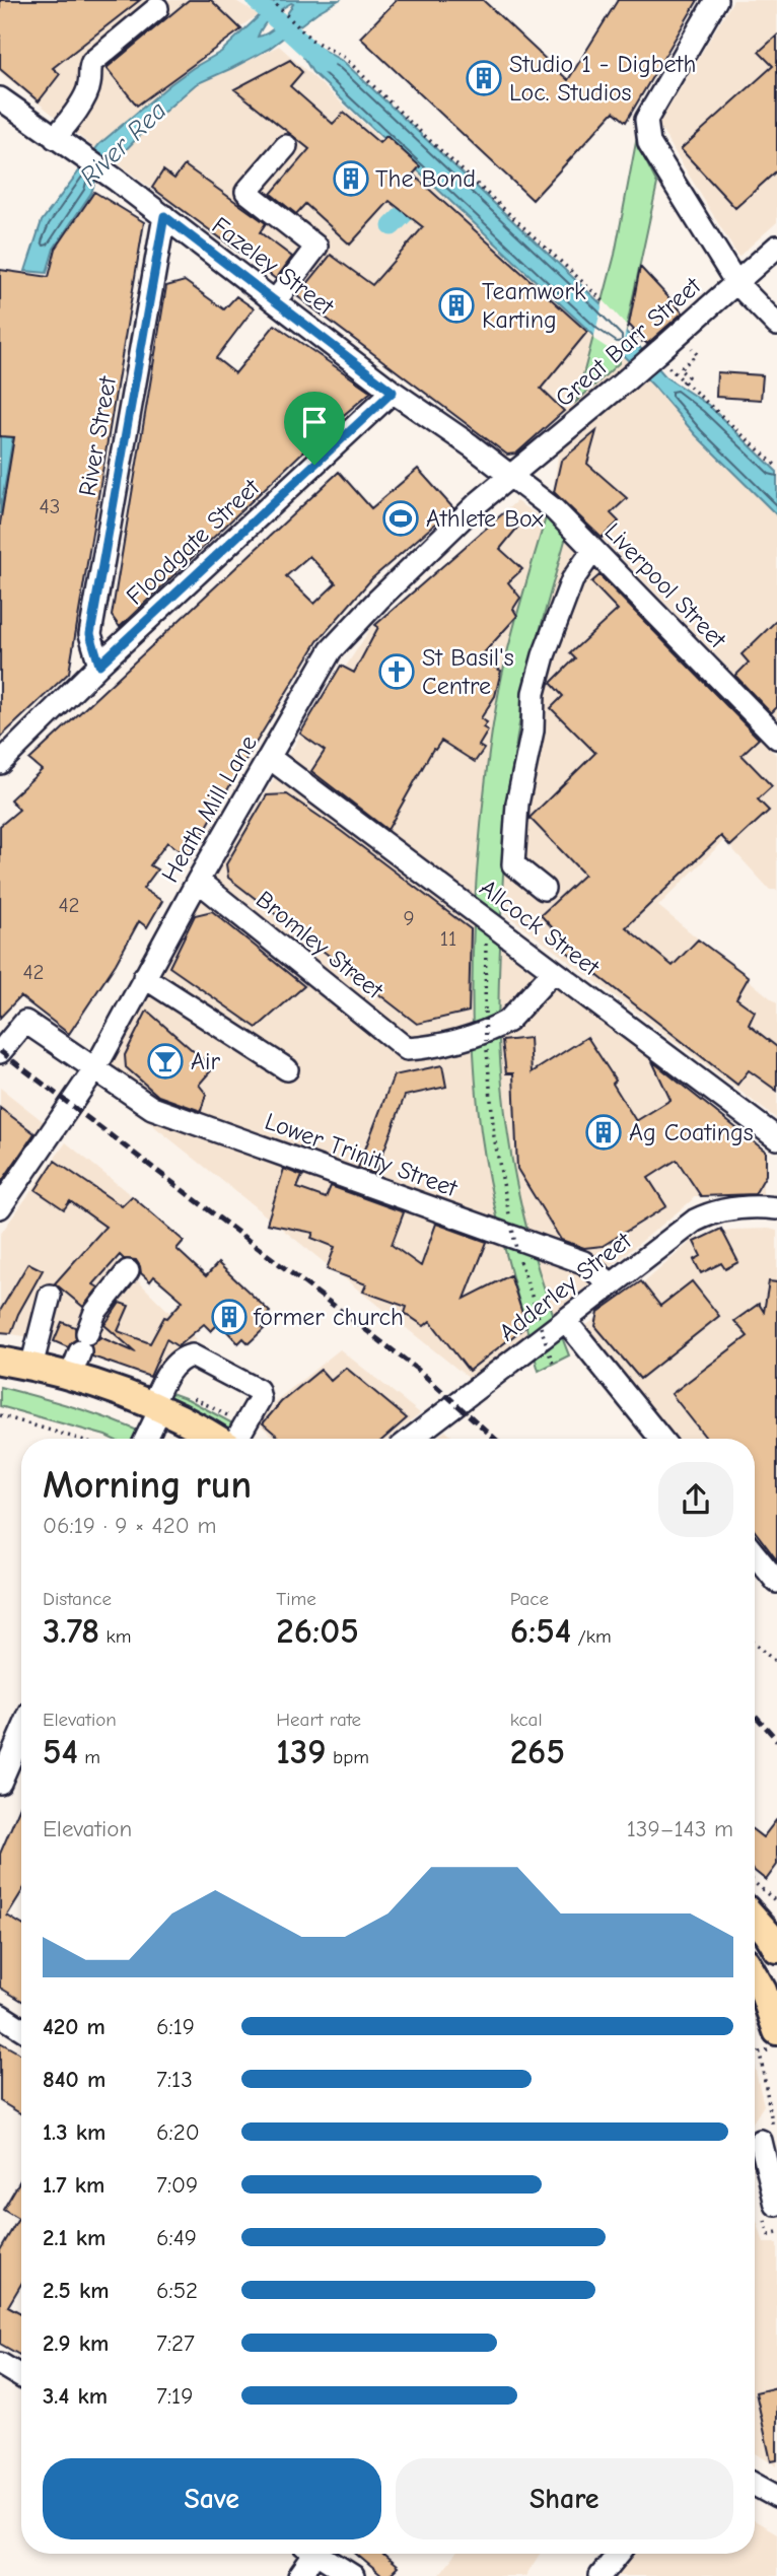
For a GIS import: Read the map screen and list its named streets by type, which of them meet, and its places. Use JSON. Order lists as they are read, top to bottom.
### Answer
{
  "streets": {
    "street": [
      "Fazeley Street",
      "Great Barr Street",
      "River Street",
      "Floodgate Street",
      "Liverpool Street",
      "Heath Mill Lane",
      "Allcock Street",
      "Bromley Street",
      "Lower Trinity Street",
      "Adderley Street"
    ]
  },
  "crossings": [
    ["Fazeley Street", "Great Barr Street"],
    ["Fazeley Street", "River Street"],
    ["Fazeley Street", "Floodgate Street"],
    ["Fazeley Street", "Liverpool Street"],
    ["Fazeley Street", "Heath Mill Lane"],
    ["Great Barr Street", "Liverpool Street"],
    ["Great Barr Street", "Heath Mill Lane"],
    ["River Street", "Floodgate Street"],
    ["Liverpool Street", "Heath Mill Lane"],
    ["Heath Mill Lane", "Allcock Street"],
    ["Heath Mill Lane", "Bromley Street"],
    ["Heath Mill Lane", "Lower Trinity Street"],
    ["Allcock Street", "Bromley Street"],
    ["Lower Trinity Street", "Adderley Street"]
  ],
  "water": ["River Rea"],
  "places": {
    "building": [
      "Studio 1 - Digbeth Loc. Studios",
      "The Bond",
      "Teamwork Karting",
      "Ag Coatings",
      "former church"
    ],
    "sports": ["Athlete Box"],
    "church": ["St Basil's Centre"],
    "bar": ["Air"]
  },
  "house_numbers": [
    "43",
    "42",
    "9",
    "11",
    "42"
  ],
  "page": {
    "heading": ["Morning run", "06:19 · 9 × 420 m"],
    "stats": [
      ["Distance", "3.78 km"],
      ["Time", "26:05"],
      ["Pace", "6:54 /km"],
      ["Elevation", "54 m"],
      ["Heart rate", "139 bpm"],
      ["kcal", "265"]
    ],
    "chart": ["Elevation", "139–143 m"],
    "list": [
      {
        "name": "420 m",
        "note": "6:19"
      },
      {
        "name": "840 m",
        "note": "7:13"
      },
      {
        "name": "1.3 km",
        "note": "6:20"
      },
      {
        "name": "1.7 km",
        "note": "7:09"
      },
      {
        "name": "2.1 km",
        "note": "6:49"
      },
      {
        "name": "2.5 km",
        "note": "6:52"
      },
      {
        "name": "2.9 km",
        "note": "7:27"
      },
      {
        "name": "3.4 km",
        "note": "7:19"
      }
    ],
    "buttons": ["Save", "Share"]
  }
}
